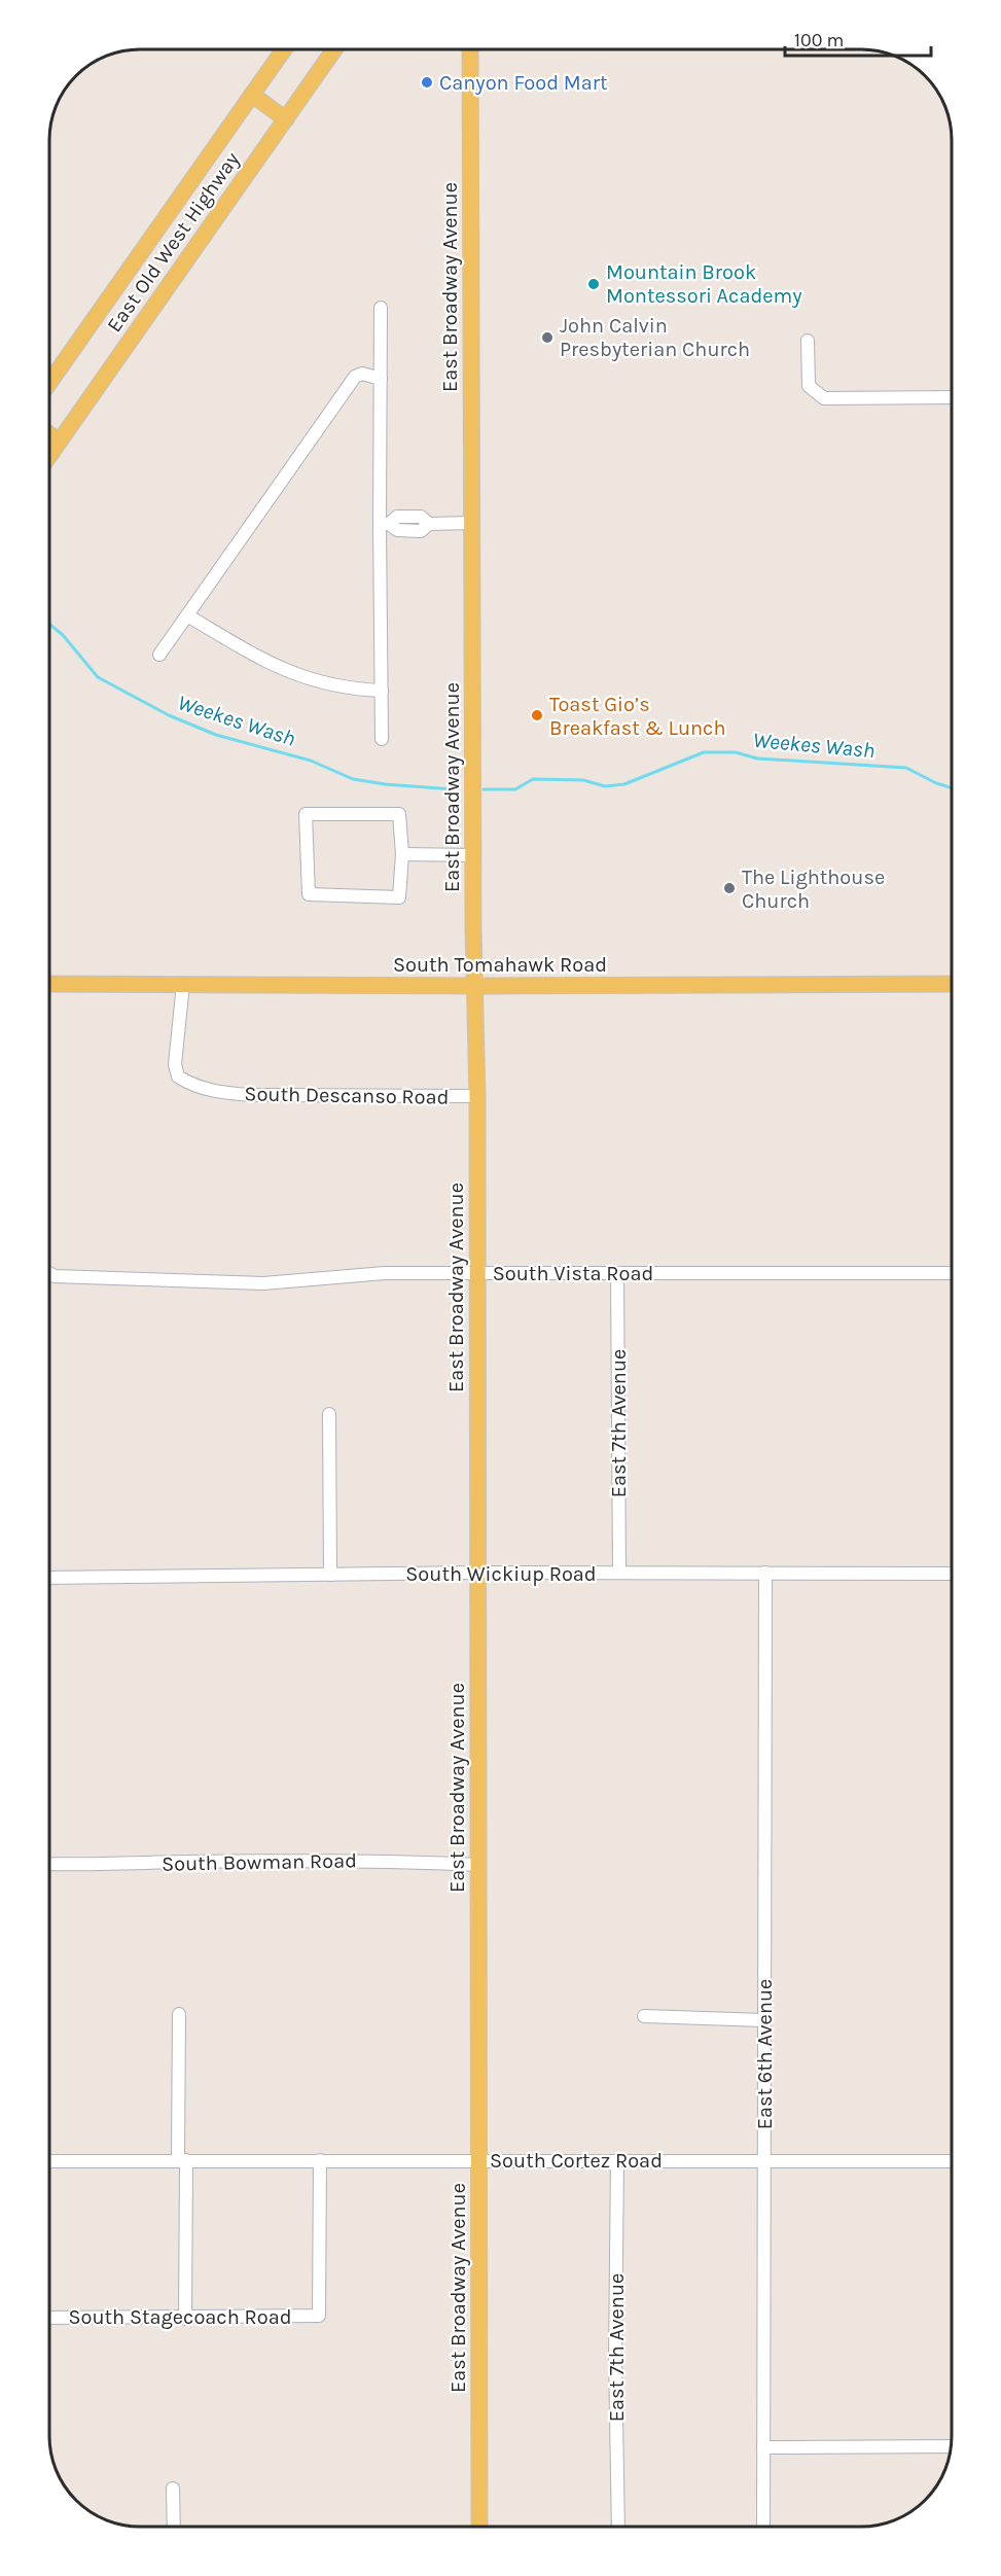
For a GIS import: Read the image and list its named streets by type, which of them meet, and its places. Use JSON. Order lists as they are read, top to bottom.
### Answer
{
  "streets": {
    "main road": ["East Old West Highway", "East Broadway Avenue", "South Tomahawk Road"],
    "street": [
      "South Descanso Road",
      "South Vista Road",
      "East 7th Avenue",
      "South Wickiup Road",
      "South Bowman Road",
      "East 6th Avenue",
      "South Cortez Road",
      "South Stagecoach Road"
    ]
  },
  "crossings": [
    ["East Broadway Avenue", "South Tomahawk Road"],
    ["East Broadway Avenue", "South Descanso Road"],
    ["East Broadway Avenue", "South Vista Road"],
    ["East Broadway Avenue", "South Wickiup Road"],
    ["East Broadway Avenue", "South Bowman Road"],
    ["East Broadway Avenue", "South Cortez Road"],
    ["South Tomahawk Road", "South Descanso Road"],
    ["South Vista Road", "East 7th Avenue"],
    ["East 7th Avenue", "South Wickiup Road"],
    ["East 7th Avenue", "South Cortez Road"],
    ["South Wickiup Road", "East 6th Avenue"],
    ["East 6th Avenue", "South Cortez Road"],
    ["South Cortez Road", "South Stagecoach Road"]
  ],
  "water": ["Weekes Wash"],
  "places": [
    "Canyon Food Mart",
    "Mountain Brook Montessori Academy",
    "John Calvin Presbyterian Church",
    "Toast Gio’s Breakfast & Lunch",
    "The Lighthouse Church"
  ],
  "scale_bar": "100 m"
}
